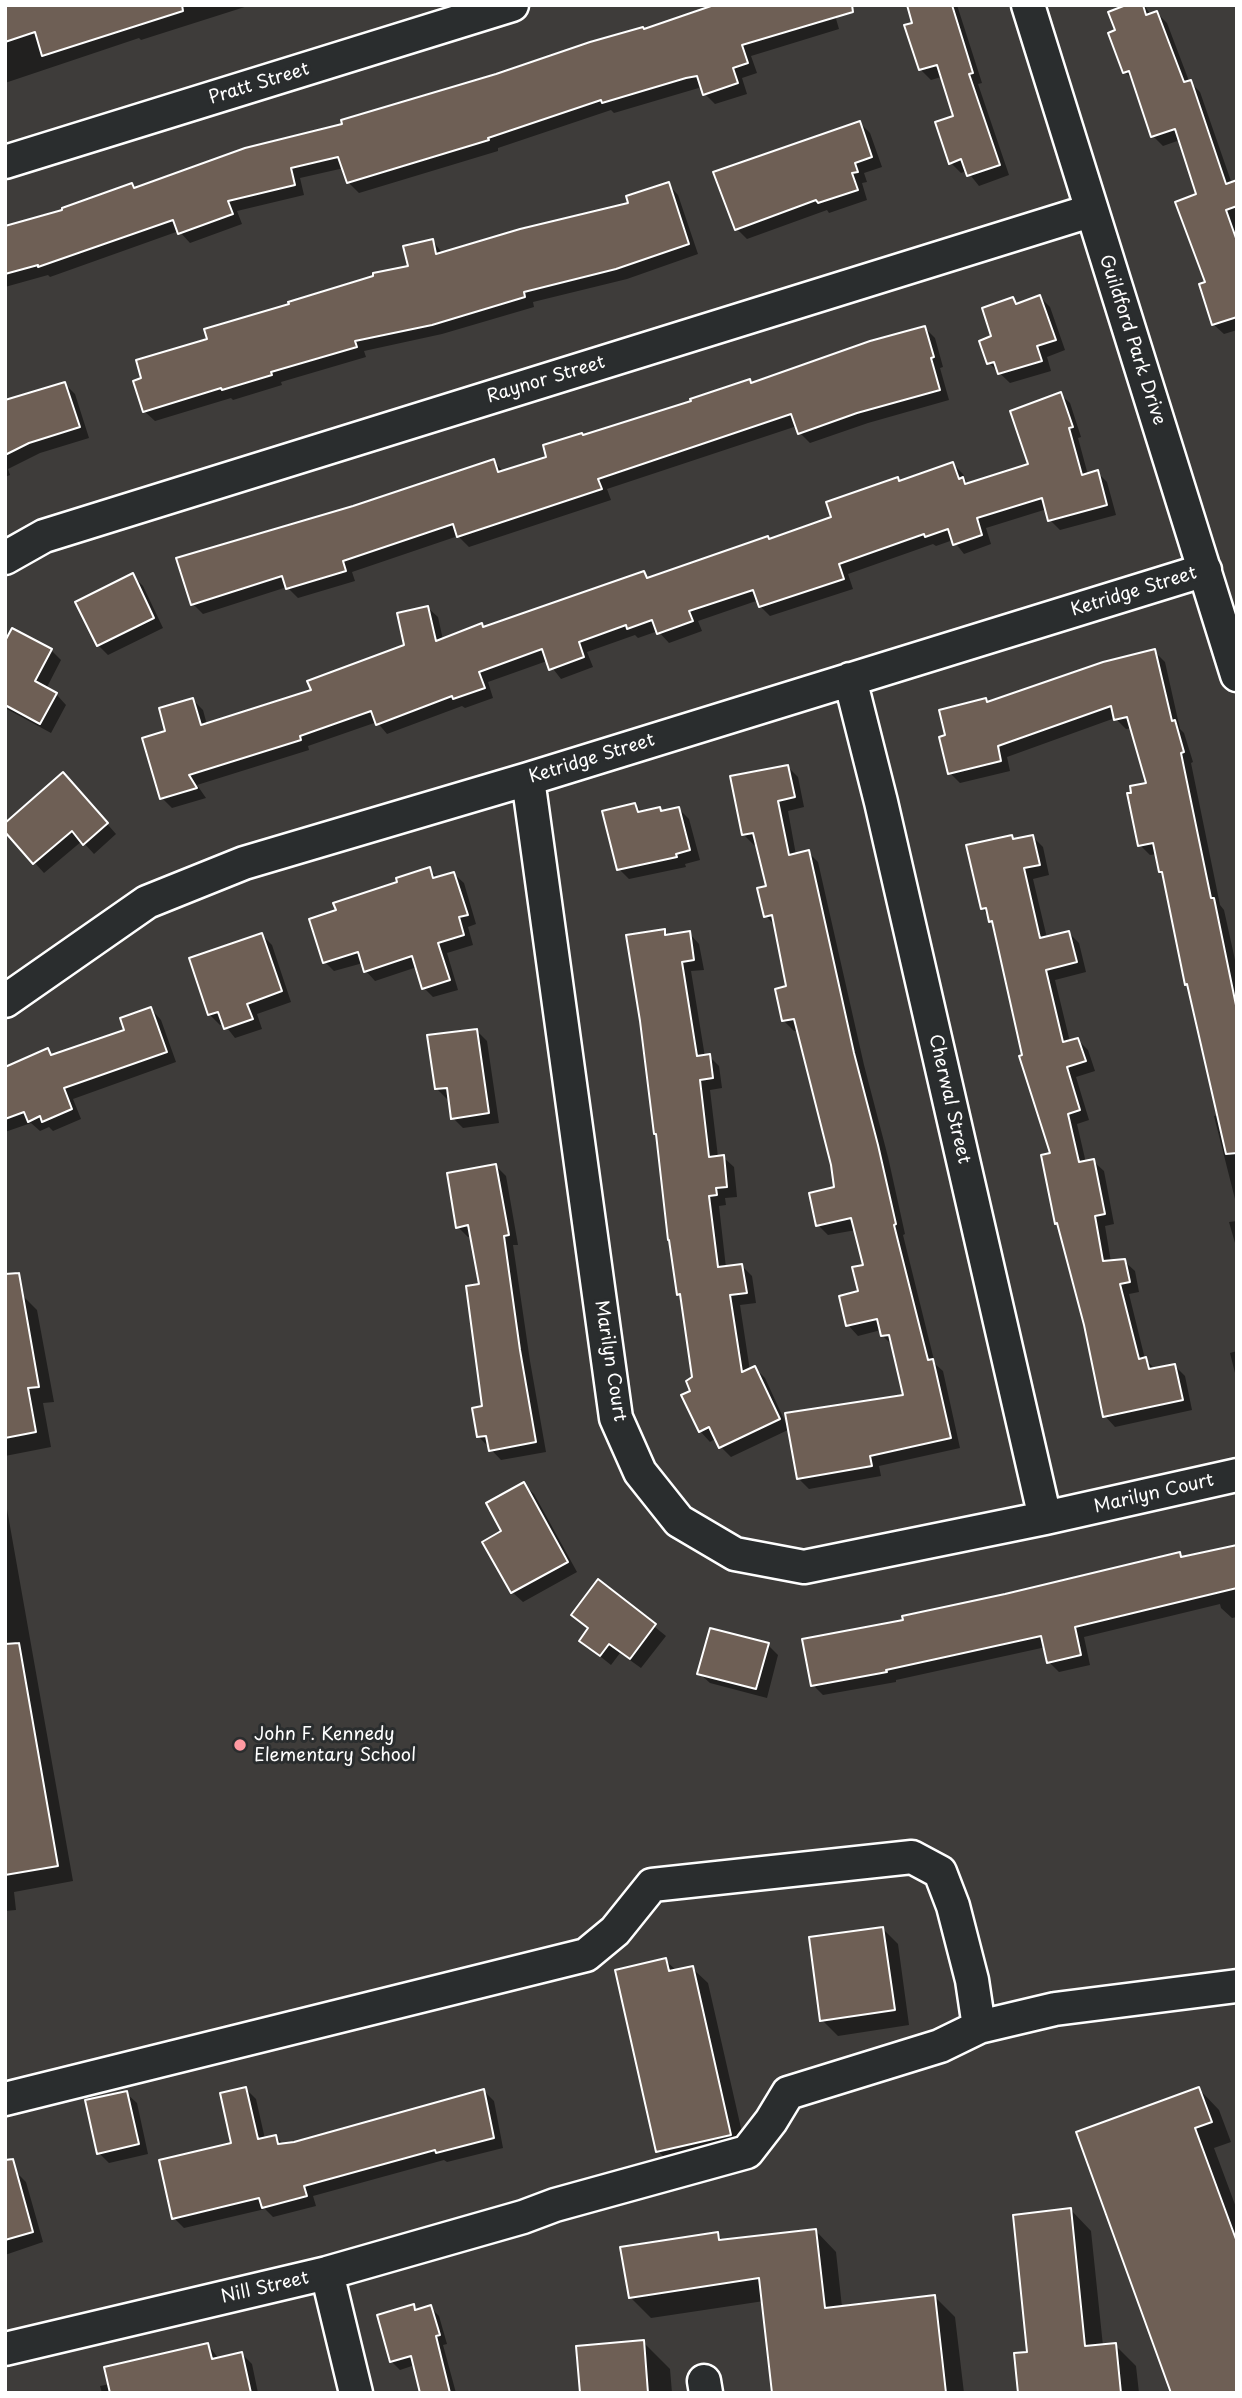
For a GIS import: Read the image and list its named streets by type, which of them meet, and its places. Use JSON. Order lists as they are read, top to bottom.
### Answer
{
  "streets": {
    "street": [
      "Pratt Street",
      "Guildford Park Drive",
      "Raynor Street",
      "Ketridge Street",
      "Cherwal Street",
      "Marilyn Court",
      "Nill Street"
    ]
  },
  "crossings": [
    ["Guildford Park Drive", "Raynor Street"],
    ["Guildford Park Drive", "Ketridge Street"],
    ["Ketridge Street", "Cherwal Street"],
    ["Ketridge Street", "Marilyn Court"],
    ["Cherwal Street", "Marilyn Court"]
  ],
  "places": ["John F. Kennedy Elementary School"]
}
